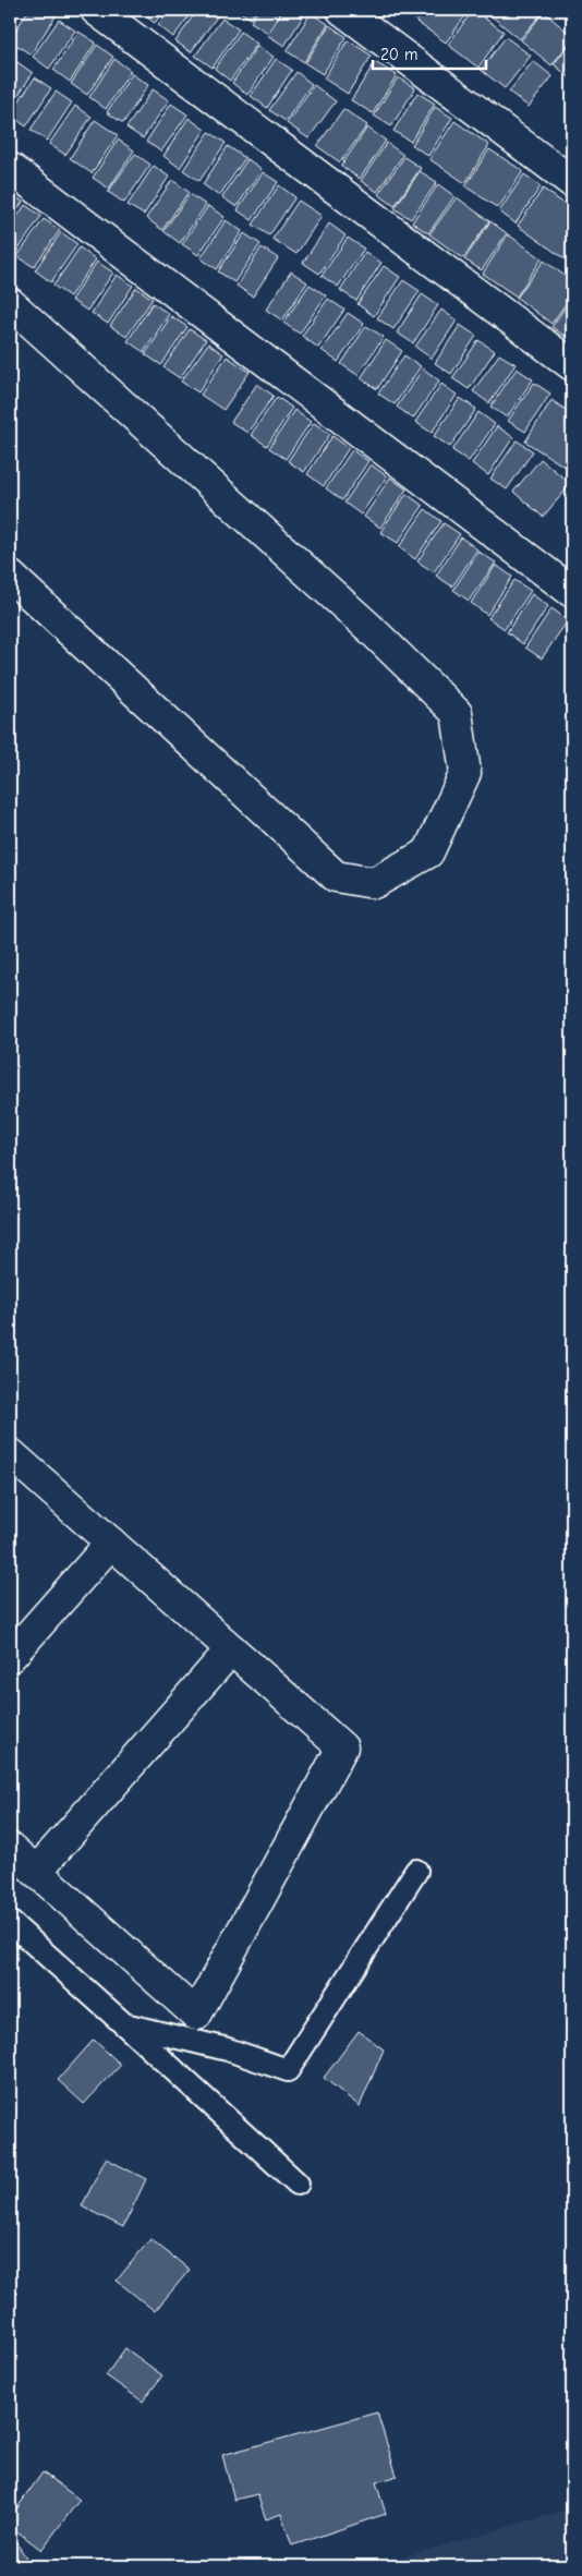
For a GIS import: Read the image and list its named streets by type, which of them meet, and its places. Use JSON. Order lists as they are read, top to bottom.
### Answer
{
  "scale_bar": "20 m"
}
